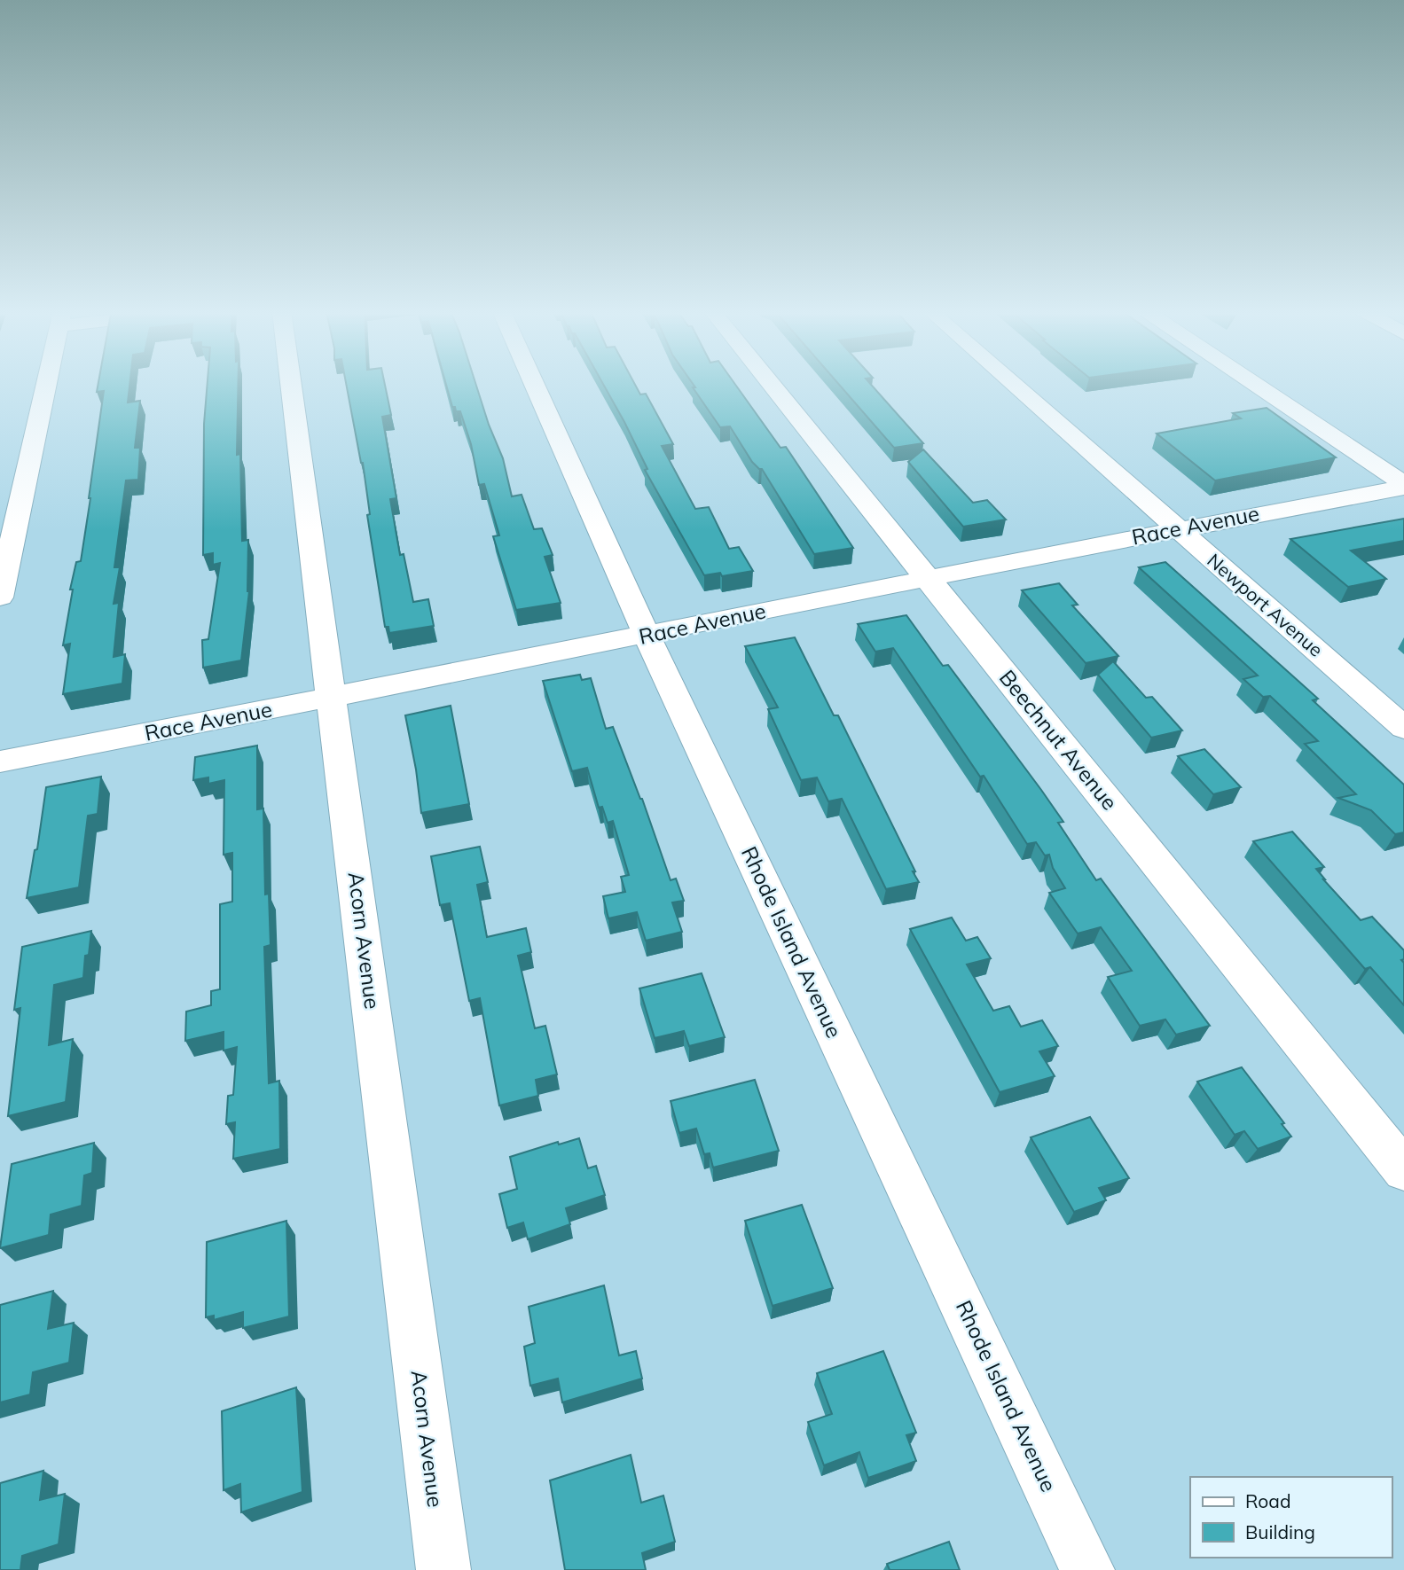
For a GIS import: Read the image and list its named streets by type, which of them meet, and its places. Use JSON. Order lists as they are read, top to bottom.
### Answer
{
  "streets": {
    "street": [
      "Race Avenue",
      "Newport Avenue",
      "Beechnut Avenue",
      "Acorn Avenue",
      "Rhode Island Avenue"
    ]
  },
  "crossings": [
    ["Race Avenue", "Newport Avenue"],
    ["Race Avenue", "Beechnut Avenue"],
    ["Race Avenue", "Acorn Avenue"],
    ["Race Avenue", "Rhode Island Avenue"]
  ],
  "legend": ["Road", "Building"]
}
